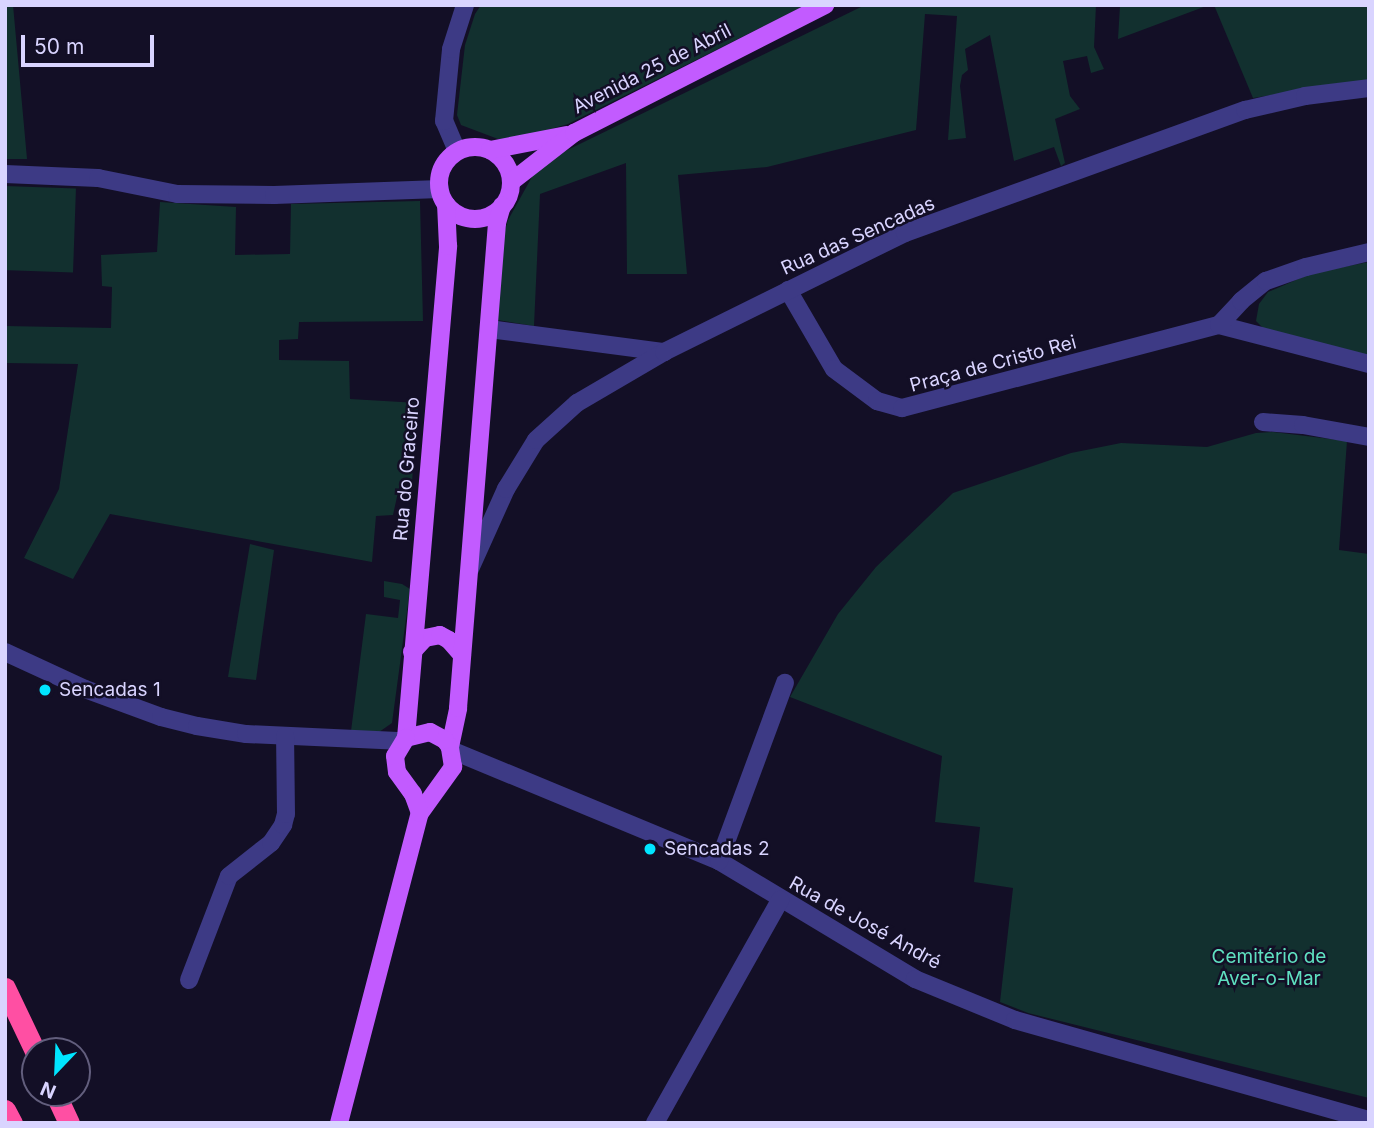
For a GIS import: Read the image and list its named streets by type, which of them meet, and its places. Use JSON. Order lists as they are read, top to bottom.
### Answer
{
  "streets": {
    "main road": ["Avenida 25 de Abril", "Rua do Graceiro"],
    "street": ["Rua das Sencadas", "Praça de Cristo Rei", "Rua de José André"]
  },
  "crossings": [
    ["Avenida 25 de Abril", "Rua do Graceiro"],
    ["Rua das Sencadas", "Praça de Cristo Rei"],
    ["Rua do Graceiro", "Rua de José André"]
  ],
  "parks": ["Cemitério de Aver-o-Mar"],
  "places": ["Sencadas 1", "Sencadas 2"],
  "scale_bar": "50 m",
  "north": "bottom left"
}
